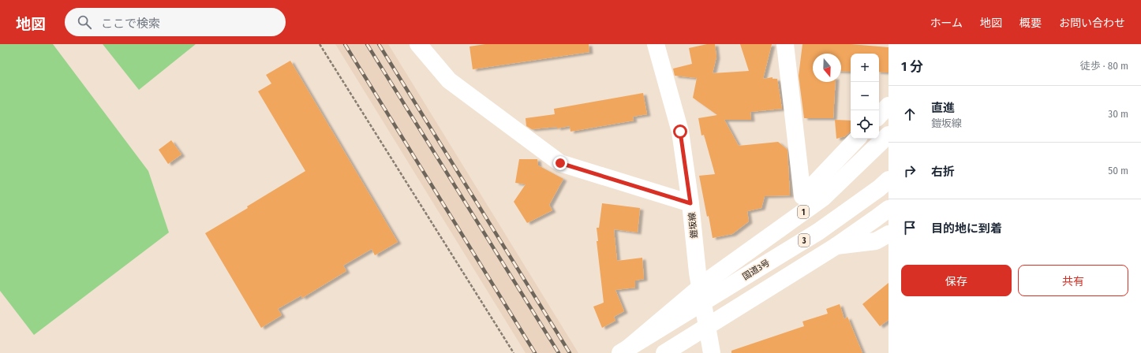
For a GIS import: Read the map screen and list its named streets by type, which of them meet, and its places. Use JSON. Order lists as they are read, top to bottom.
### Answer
{
  "streets": {
    "main road": [
      "1",
      "鎧坂線",
      "3",
      "国道3号"
    ]
  },
  "crossings": [
    ["1", "国道3号"]
  ],
  "north": "bottom",
  "page": {
    "header": "地図",
    "search": "ここで検索",
    "nav": [
      "ホーム",
      "地図",
      "概要",
      "お問い合わせ"
    ],
    "heading": ["1 分", "徒歩 · 80 m"],
    "map_buttons": ["+", "−"],
    "list": [
      ["直進", "鎧坂線", "30 m"],
      ["右折", "50 m"],
      "目的地に到着"
    ],
    "buttons": ["保存", "共有"]
  }
}
